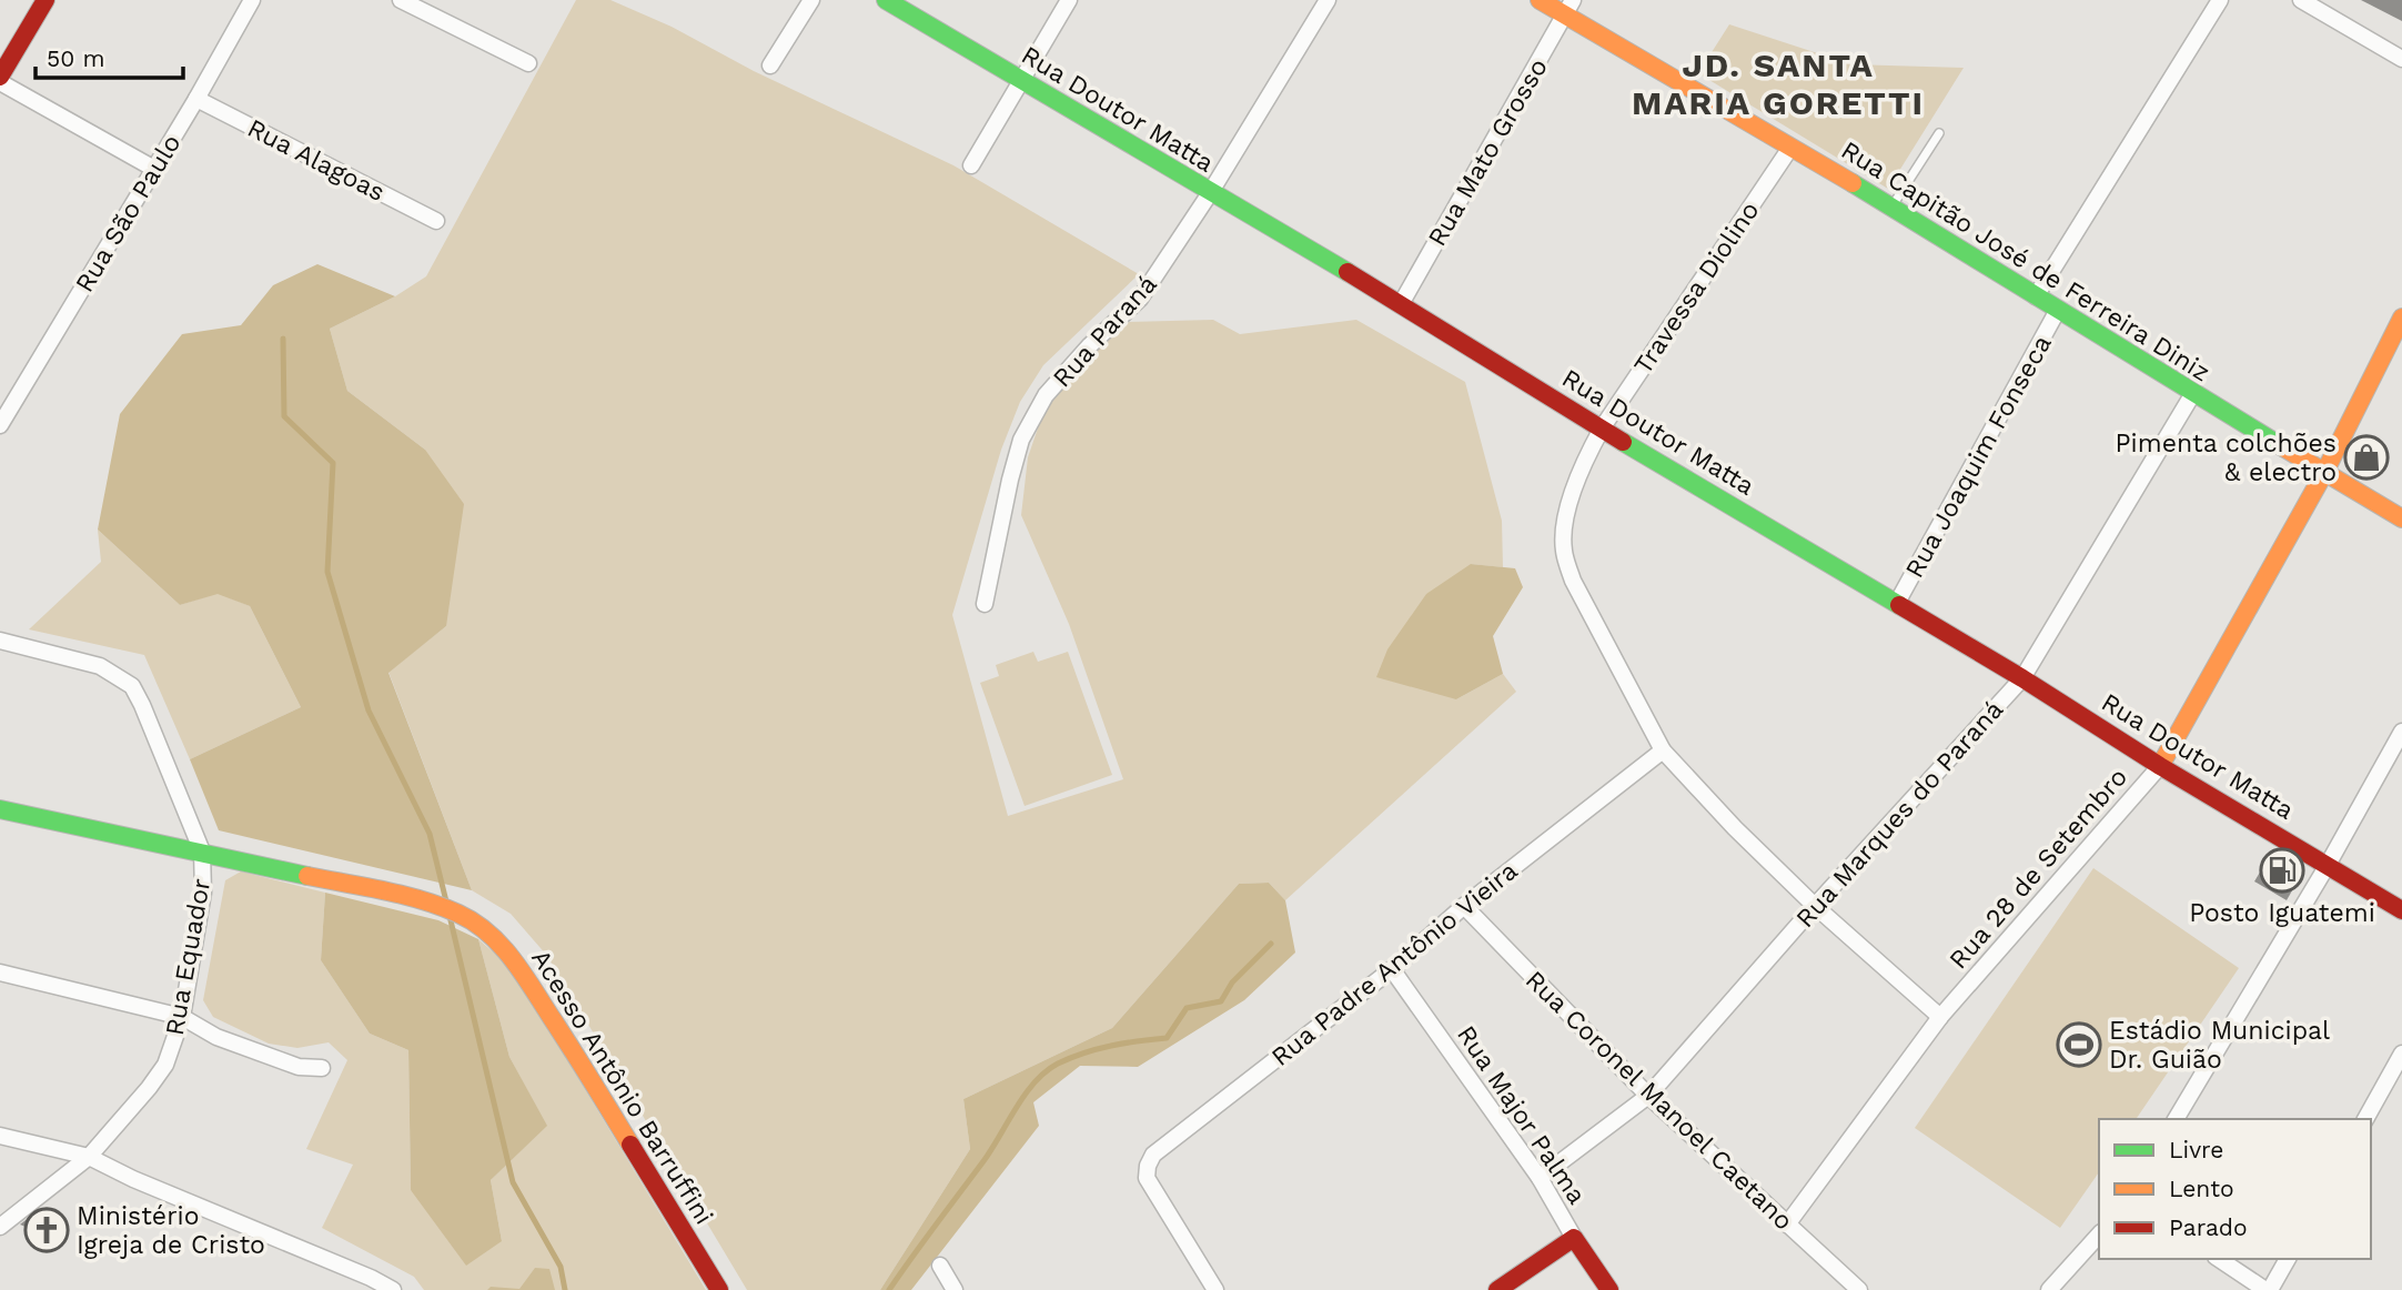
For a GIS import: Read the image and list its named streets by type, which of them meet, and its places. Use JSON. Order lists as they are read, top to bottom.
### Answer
{
  "streets": {
    "street": [
      "Rua Doutor Matta",
      "Rua Mato Grosso",
      "Rua Alagoas",
      "Rua São Paulo",
      "Rua Capitão José de Ferreira Diniz",
      "Travessa Diolino",
      "Rua Paraná",
      "Rua Joaquim Fonseca",
      "Rua Marques do Paraná",
      "Rua 28 de Setembro",
      "Rua Equador",
      "Rua Padre Antônio Vieira",
      "Acesso Antônio Barruffini",
      "Rua Coronel Manoel Caetano",
      "Rua Major Palma"
    ]
  },
  "crossings": [
    ["Rua Doutor Matta", "Rua Mato Grosso"],
    ["Rua Doutor Matta", "Travessa Diolino"],
    ["Rua Doutor Matta", "Rua Paraná"],
    ["Rua Doutor Matta", "Rua Joaquim Fonseca"],
    ["Rua Doutor Matta", "Rua Marques do Paraná"],
    ["Rua Doutor Matta", "Rua 28 de Setembro"],
    ["Rua Mato Grosso", "Rua Capitão José de Ferreira Diniz"],
    ["Rua Alagoas", "Rua São Paulo"],
    ["Rua Capitão José de Ferreira Diniz", "Travessa Diolino"],
    ["Rua Capitão José de Ferreira Diniz", "Rua Joaquim Fonseca"],
    ["Rua Capitão José de Ferreira Diniz", "Rua Marques do Paraná"],
    ["Rua Capitão José de Ferreira Diniz", "Rua 28 de Setembro"],
    ["Travessa Diolino", "Rua Marques do Paraná"],
    ["Travessa Diolino", "Rua 28 de Setembro"],
    ["Travessa Diolino", "Rua Padre Antônio Vieira"],
    ["Rua Marques do Paraná", "Rua Coronel Manoel Caetano"],
    ["Rua Marques do Paraná", "Rua Major Palma"],
    ["Rua 28 de Setembro", "Rua Coronel Manoel Caetano"],
    ["Rua Equador", "Acesso Antônio Barruffini"],
    ["Rua Padre Antônio Vieira", "Rua Coronel Manoel Caetano"],
    ["Rua Padre Antônio Vieira", "Rua Major Palma"]
  ],
  "districts": ["JD. SANTA MARIA GORETTI"],
  "places": {
    "shop": ["Pimenta colchões & electro"],
    "fuel station": ["Posto Iguatemi"],
    "sports": ["Estádio Municipal Dr. Guião"],
    "church": ["Ministério Igreja de Cristo"]
  },
  "legend": ["Livre", "Lento", "Parado"],
  "scale_bar": "50 m"
}
